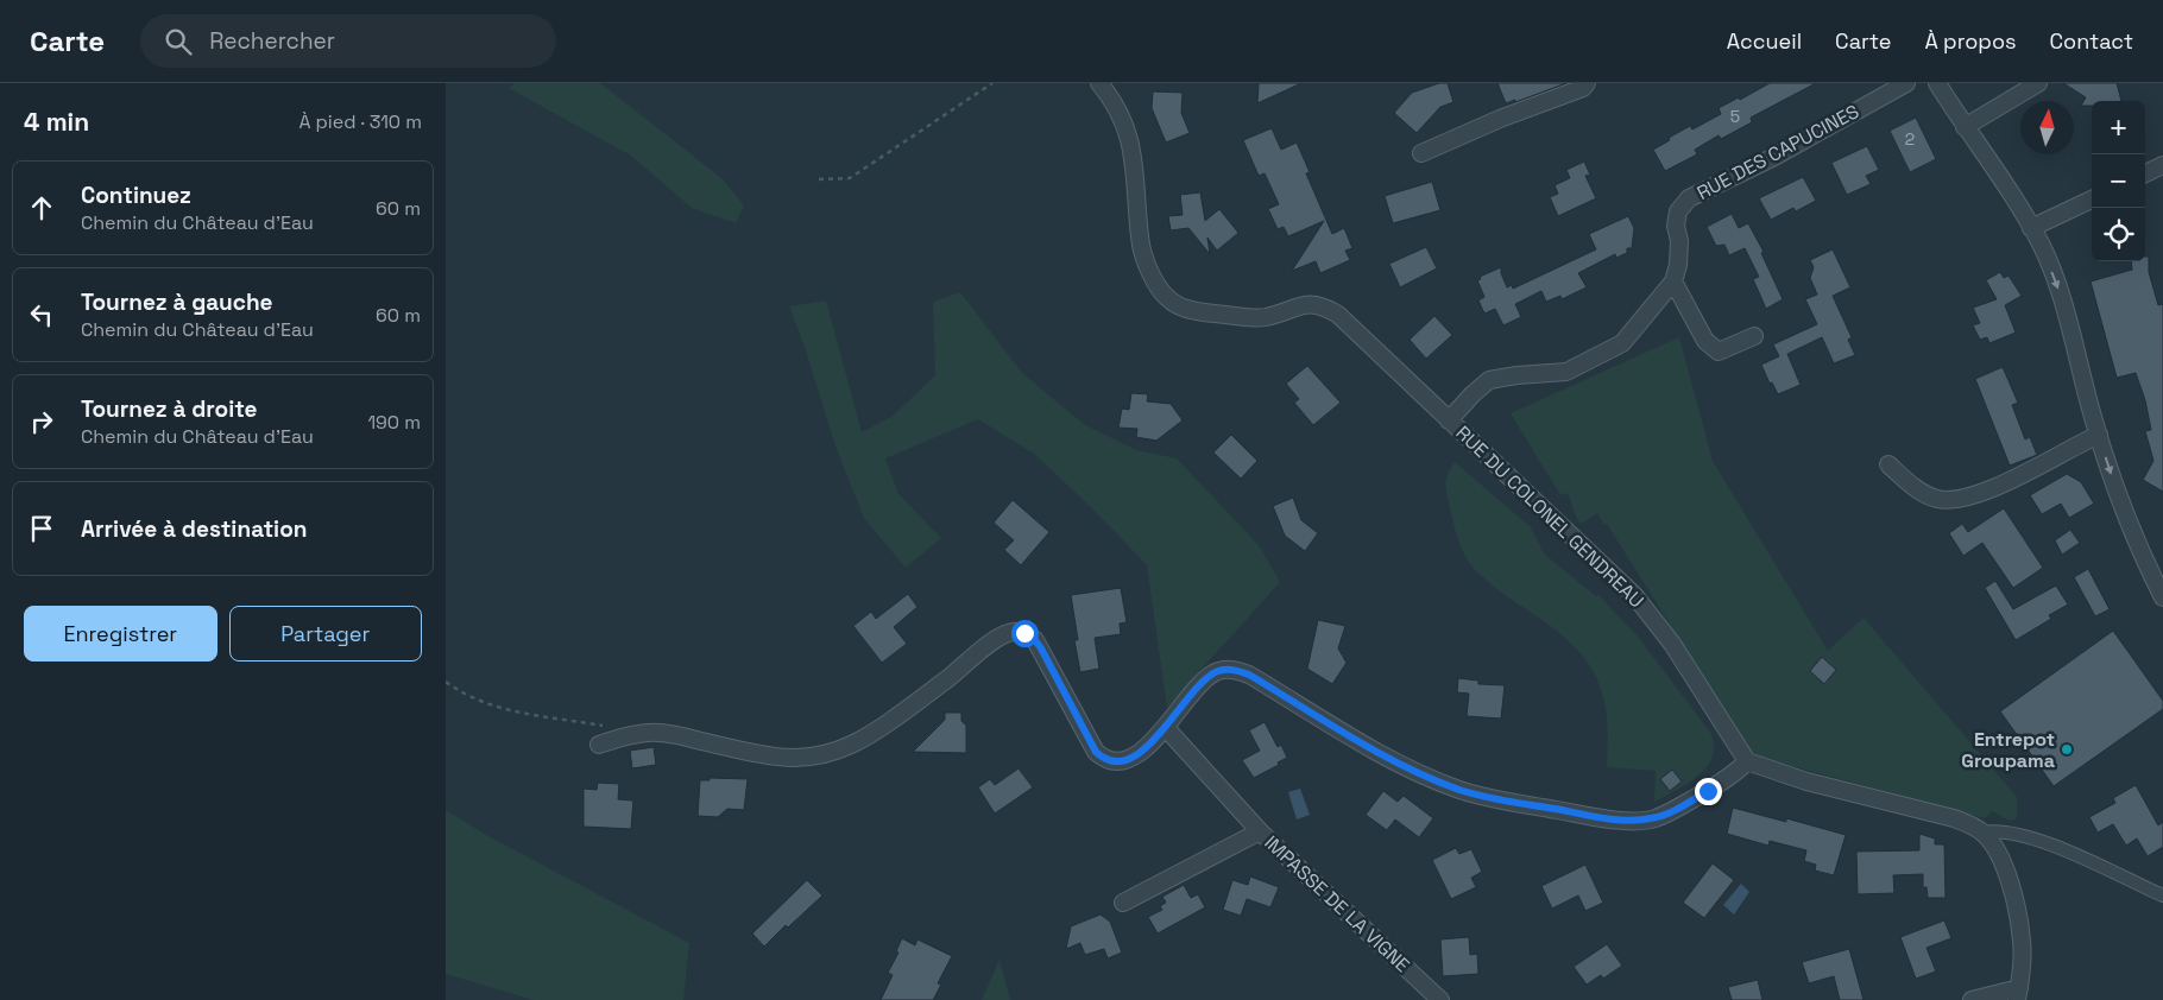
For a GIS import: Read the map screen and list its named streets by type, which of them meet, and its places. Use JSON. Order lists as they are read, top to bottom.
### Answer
{
  "streets": {
    "street": ["RUE DES CAPUCINES", "RUE DU COLONEL GENDREAU", "IMPASSE DE LA VIGNE"]
  },
  "crossings": [
    ["RUE DES CAPUCINES", "RUE DU COLONEL GENDREAU"]
  ],
  "places": ["Entrepot Groupama"],
  "house_numbers": ["5", "2"],
  "north": "top",
  "page": {
    "header": "Carte",
    "search": "Rechercher",
    "nav": [
      "Accueil",
      "Carte",
      "À propos",
      "Contact"
    ],
    "heading": ["4 min", "À pied · 310 m"],
    "map_buttons": ["+", "−"],
    "list": [
      ["Continuez", "Chemin du Château d'Eau", "60 m"],
      ["Tournez à gauche", "Chemin du Château d'Eau", "60 m"],
      ["Tournez à droite", "Chemin du Château d'Eau", "190 m"],
      "Arrivée à destination"
    ],
    "buttons": ["Enregistrer", "Partager"]
  }
}
